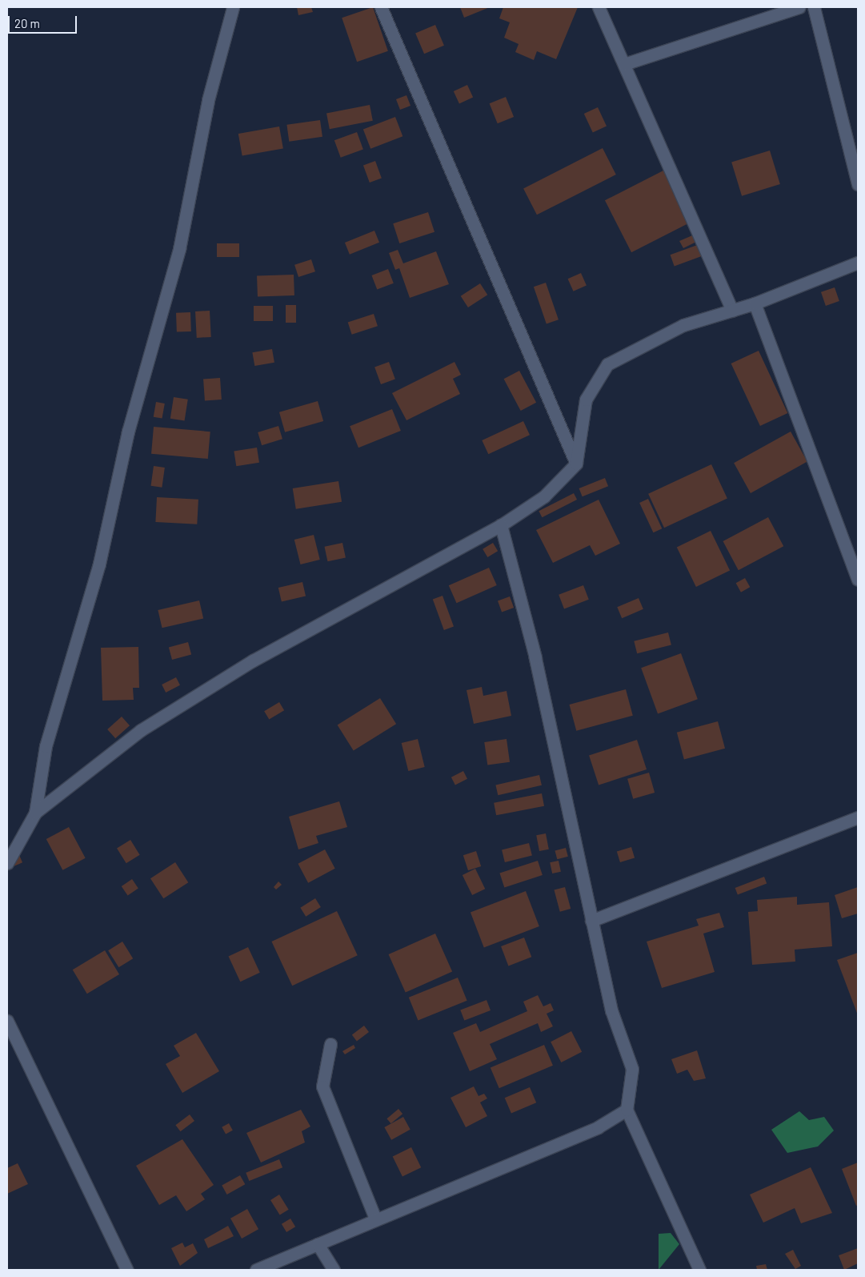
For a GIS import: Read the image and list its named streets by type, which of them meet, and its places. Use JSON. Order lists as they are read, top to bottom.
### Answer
{
  "scale_bar": "20 m"
}
